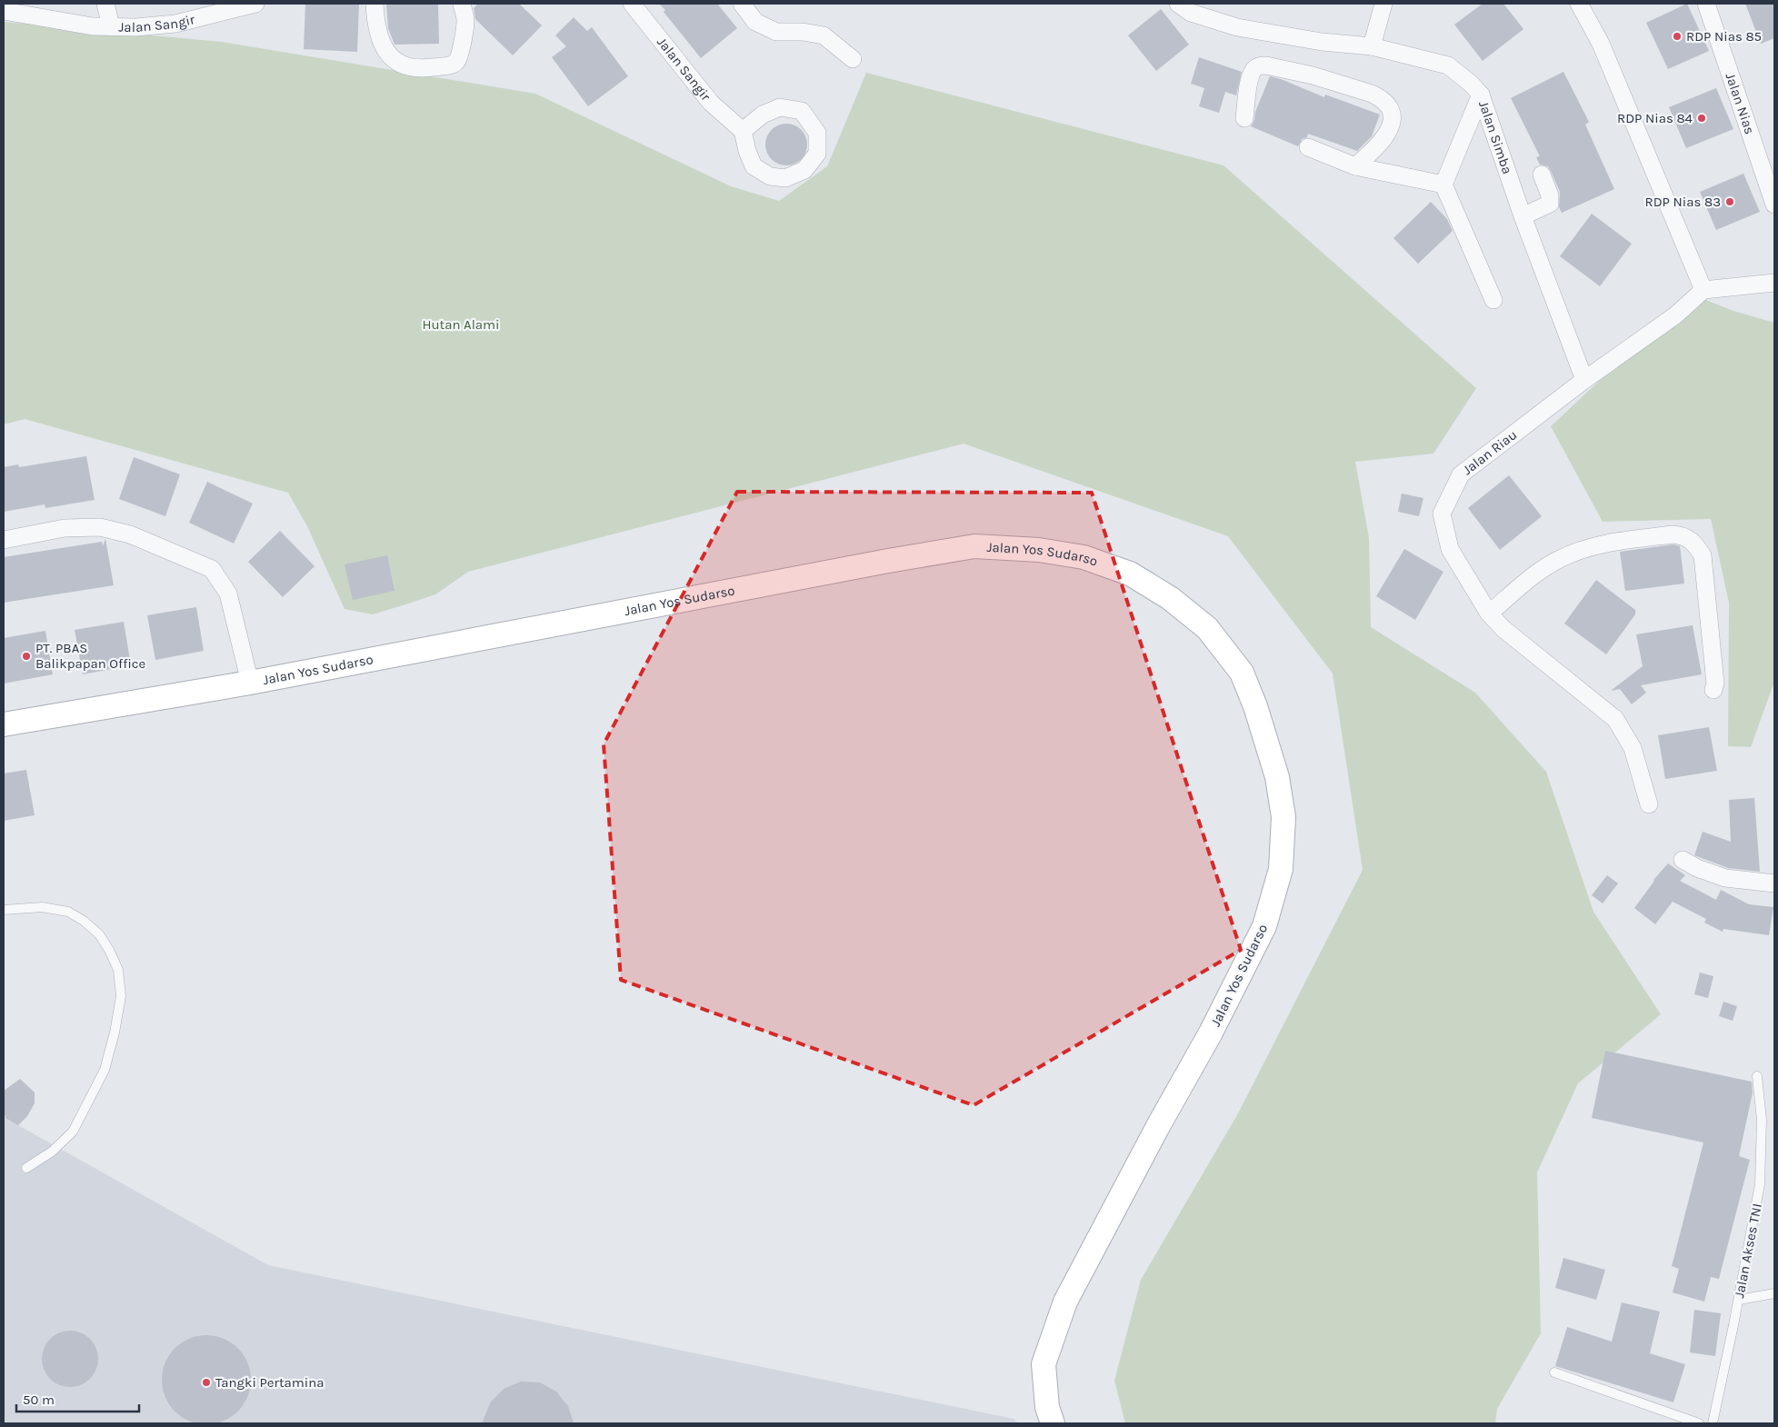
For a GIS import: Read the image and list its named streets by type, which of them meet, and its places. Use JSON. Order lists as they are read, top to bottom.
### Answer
{
  "streets": {
    "main road": ["Jalan Yos Sudarso"],
    "street": [
      "Jalan Sangir",
      "Jalan Nias",
      "Jalan Simba",
      "Jalan Riau"
    ],
    "lane": ["Jalan Akses TNI"]
  },
  "crossings": [
    ["Jalan Simba", "Jalan Riau"]
  ],
  "parks": ["Hutan Alami"],
  "places": [
    "RDP Nias 85",
    "RDP Nias 84",
    "RDP Nias 83",
    "PT. PBAS Balikpapan Office",
    "Tangki Pertamina"
  ],
  "scale_bar": "50 m"
}
